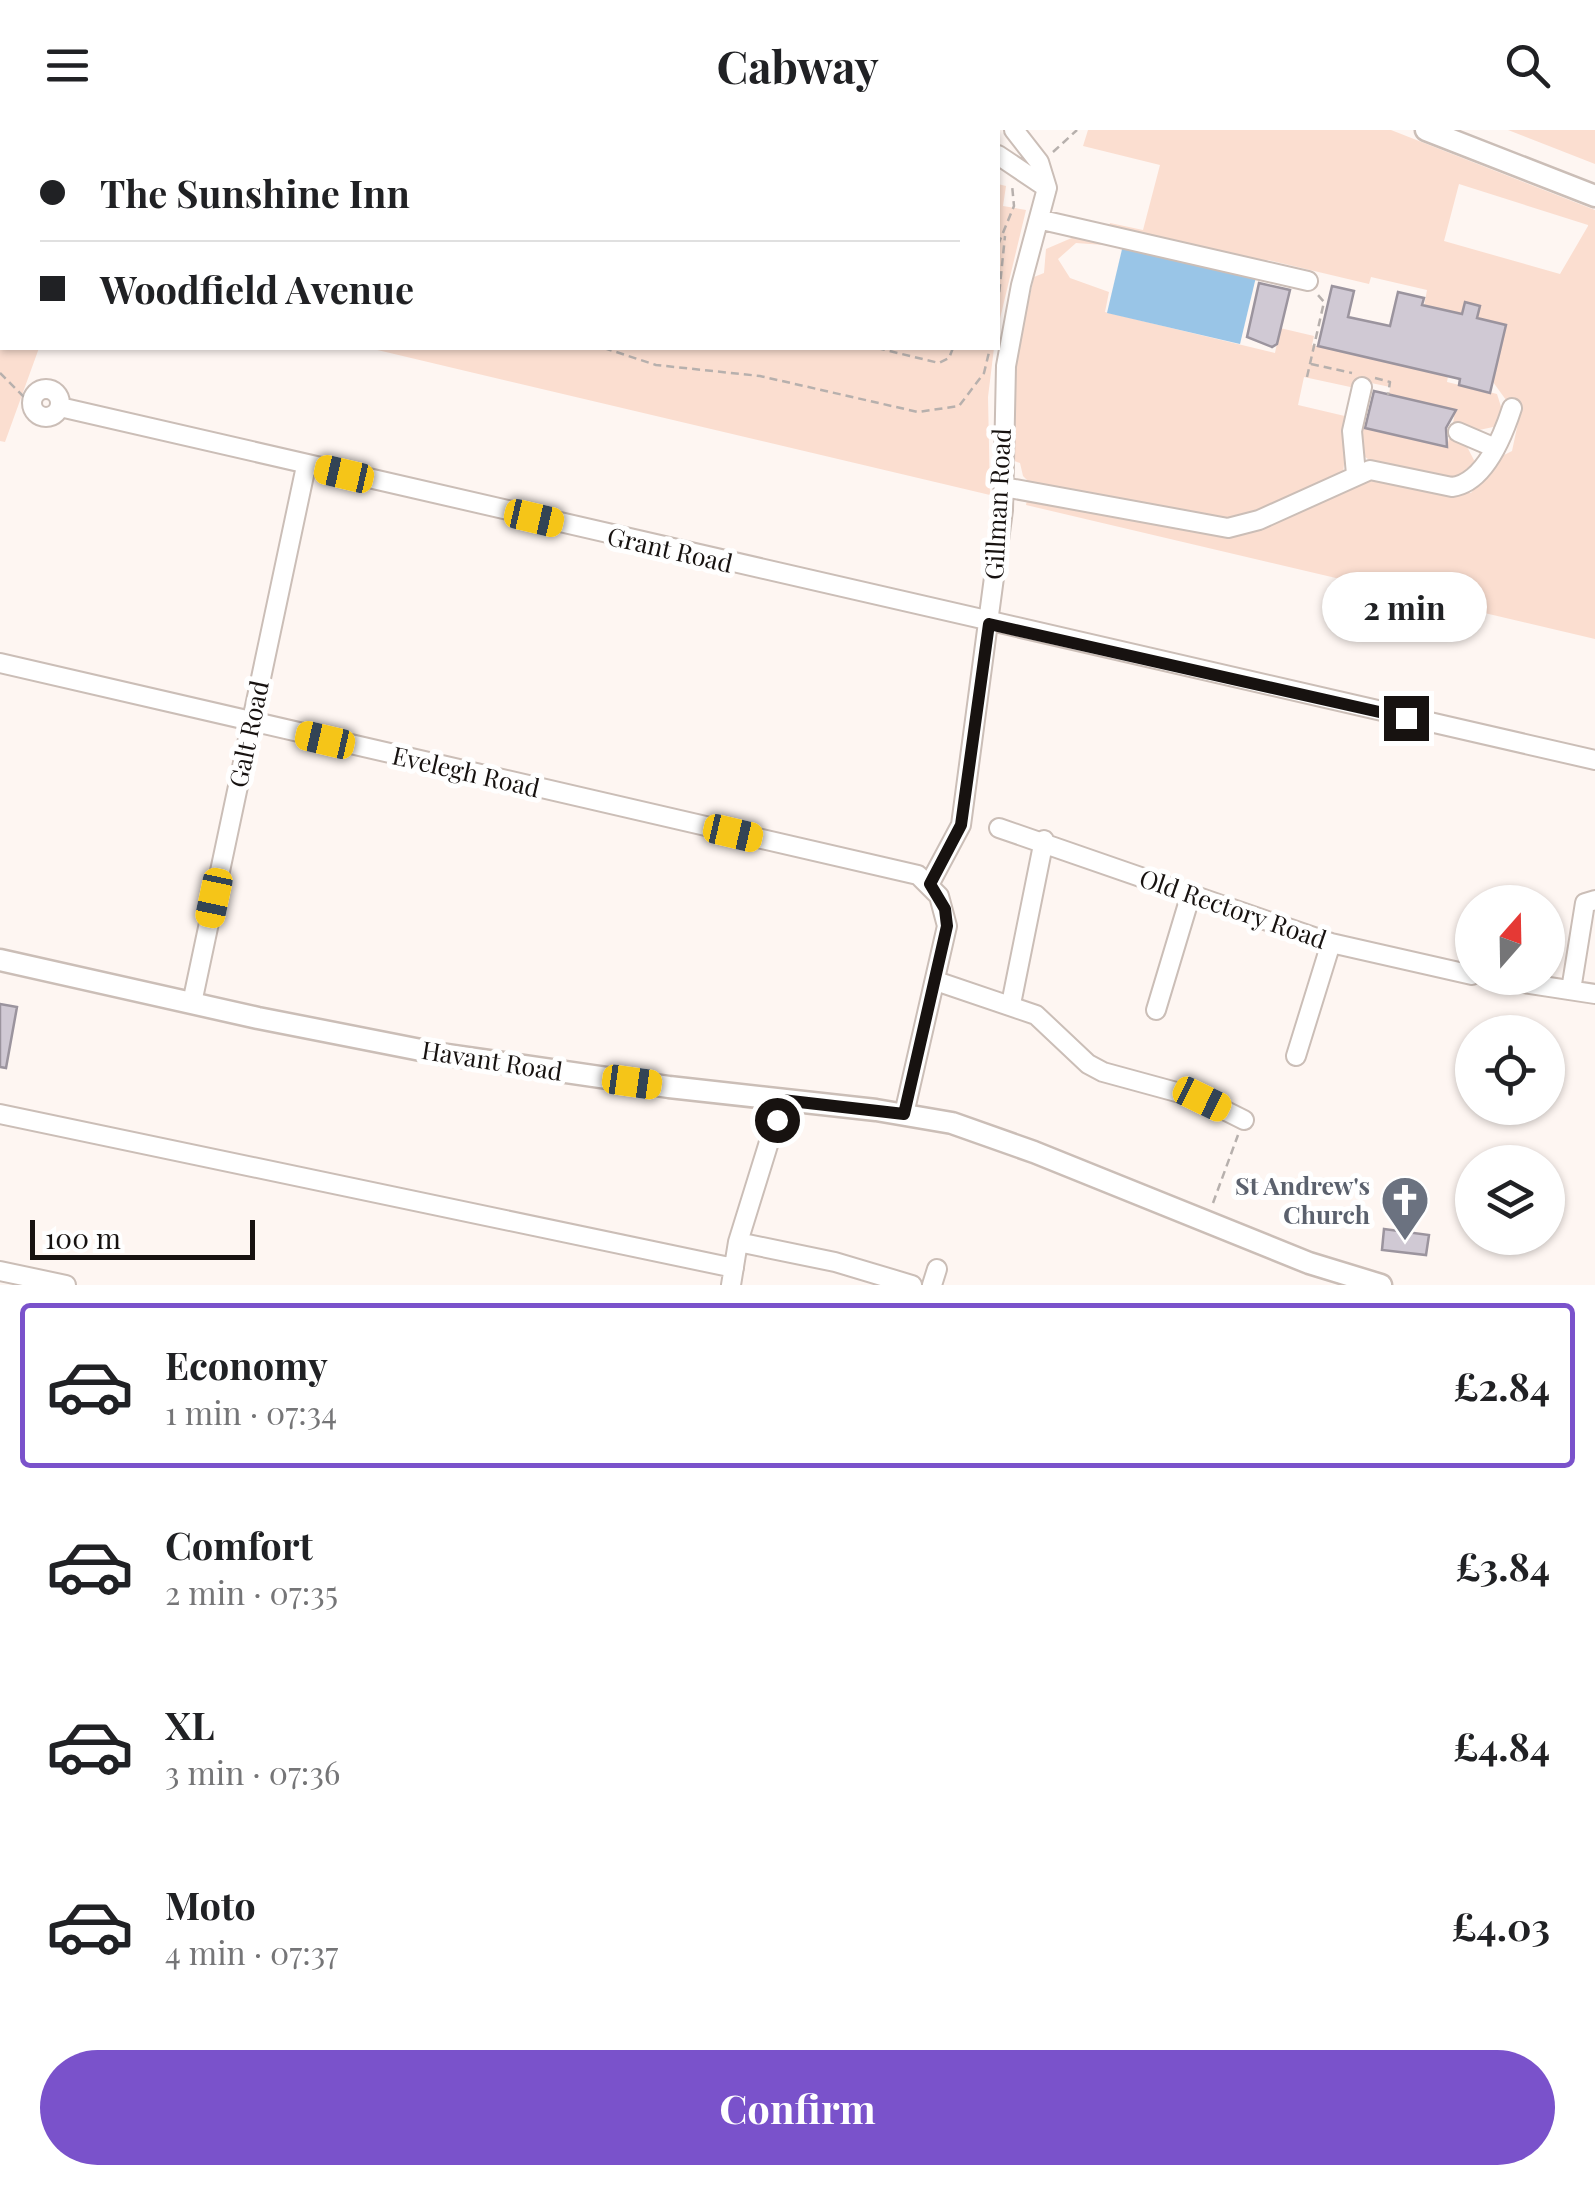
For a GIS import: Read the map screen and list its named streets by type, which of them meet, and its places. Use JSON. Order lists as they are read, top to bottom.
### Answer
{
  "streets": {
    "main road": ["Havant Road"],
    "street": [
      "Gillman Road",
      "Grant Road",
      "Galt Road",
      "Evelegh Road",
      "Old Rectory Road"
    ]
  },
  "crossings": [
    ["Gillman Road", "Grant Road"],
    ["Gillman Road", "Evelegh Road"],
    ["Grant Road", "Galt Road"],
    ["Galt Road", "Evelegh Road"],
    ["Galt Road", "Havant Road"]
  ],
  "places": {
    "church": ["St Andrew's Church"]
  },
  "scale_bar": "100 m",
  "north": "top",
  "page": {
    "header": "Cabway",
    "banner": ["The Sunshine Inn", "Woodfield Avenue"],
    "bubble": "2 min",
    "scale": "100 m",
    "list": [
      {
        "name": "Economy",
        "note": "1 min · 07:34",
        "value": "£2.84"
      },
      {
        "name": "Comfort",
        "note": "2 min · 07:35",
        "value": "£3.84"
      },
      {
        "name": "XL",
        "note": "3 min · 07:36",
        "value": "£4.84"
      },
      {
        "name": "Moto",
        "note": "4 min · 07:37",
        "value": "£4.03"
      }
    ],
    "buttons": "Confirm"
  }
}
